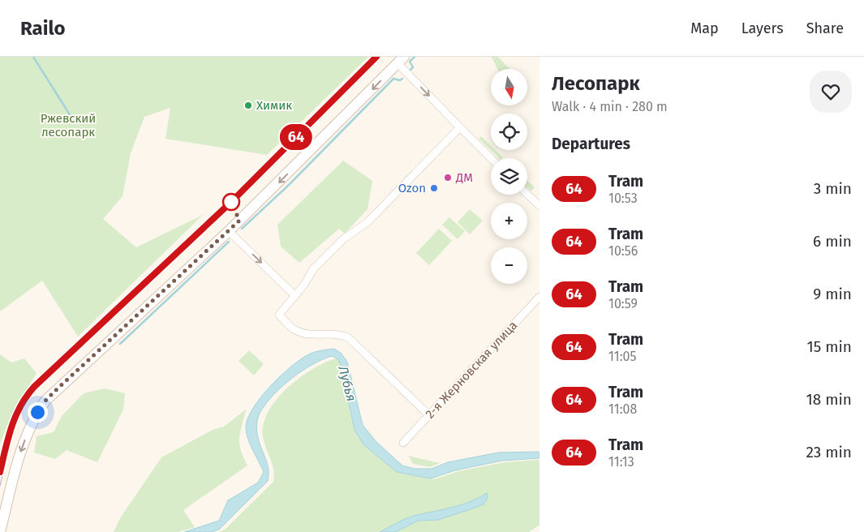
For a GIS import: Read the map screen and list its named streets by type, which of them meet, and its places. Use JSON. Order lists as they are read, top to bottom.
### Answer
{
  "streets": {
    "street": ["2-я Жерновская улица"]
  },
  "water": ["Лубья"],
  "parks": ["Ржевский лесопарк"],
  "places": ["Химик", "ДМ", "Ozon"],
  "lines": ["tram line 64"],
  "north": "bottom",
  "page": {
    "header": "Railo",
    "nav": ["Map", "Layers", "Share"],
    "on_map": "64",
    "heading": [
      ["Лесопарк", "Walk · 4 min · 280 m"],
      "Departures"
    ],
    "map_buttons": ["+", "−"],
    "list": [
      {
        "mark": "64",
        "name": "Tram",
        "note": "10:53",
        "value": "3 min"
      },
      {
        "mark": "64",
        "name": "Tram",
        "note": "10:56",
        "value": "6 min"
      },
      {
        "mark": "64",
        "name": "Tram",
        "note": "10:59",
        "value": "9 min"
      },
      {
        "mark": "64",
        "name": "Tram",
        "note": "11:05",
        "value": "15 min"
      },
      {
        "mark": "64",
        "name": "Tram",
        "note": "11:08",
        "value": "18 min"
      },
      {
        "mark": "64",
        "name": "Tram",
        "note": "11:13",
        "value": "23 min"
      }
    ]
  }
}
